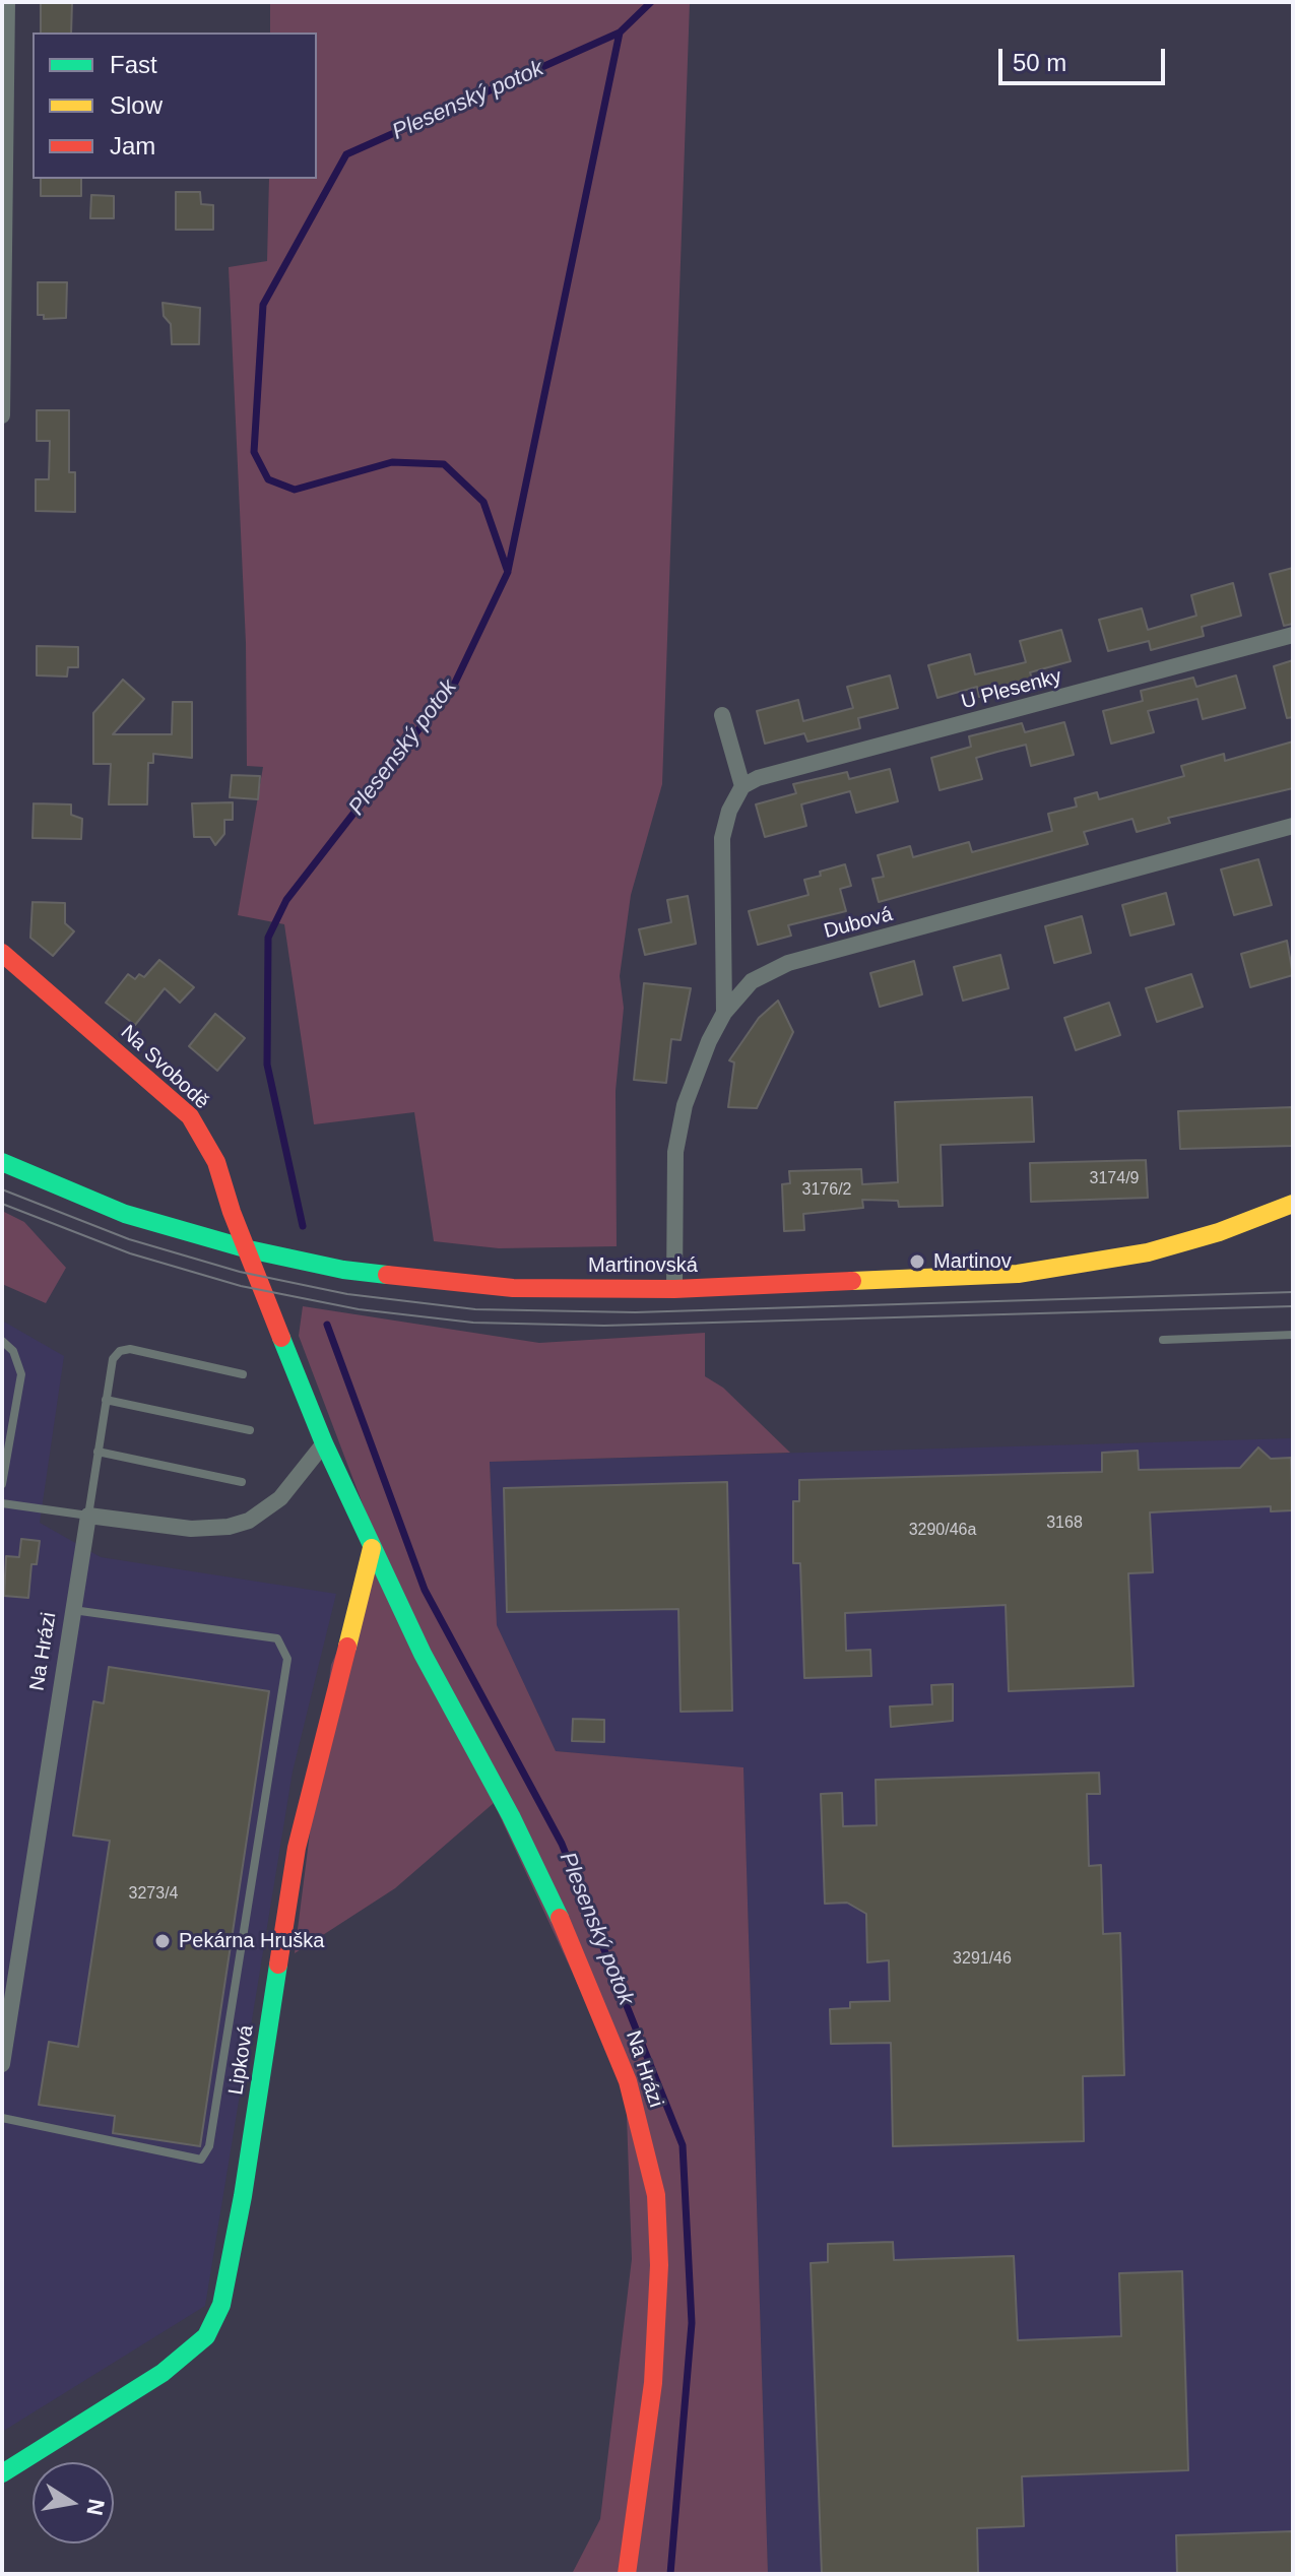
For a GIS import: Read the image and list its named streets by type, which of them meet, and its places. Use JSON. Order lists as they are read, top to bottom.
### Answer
{
  "streets": {
    "street": [
      "U Plesenky",
      "Dubová",
      "Na Svobodě",
      "Martinovská",
      "Na Hrázi",
      "Lipková"
    ]
  },
  "crossings": [
    ["Dubová", "Martinovská"],
    ["Na Svobodě", "Martinovská"],
    ["Na Svobodě", "Na Hrázi"],
    ["Martinovská", "Na Hrázi"],
    ["Na Hrázi", "Lipková"]
  ],
  "water": ["Plesenský potok"],
  "places": ["Martinov", "Pekárna Hruška"],
  "house_numbers": [
    "3174/9",
    "3176/2",
    "3168",
    "3290/46a",
    "3273/4",
    "3291/46"
  ],
  "legend": ["Fast", "Slow", "Jam"],
  "scale_bar": "50 m",
  "north": "right"
}
